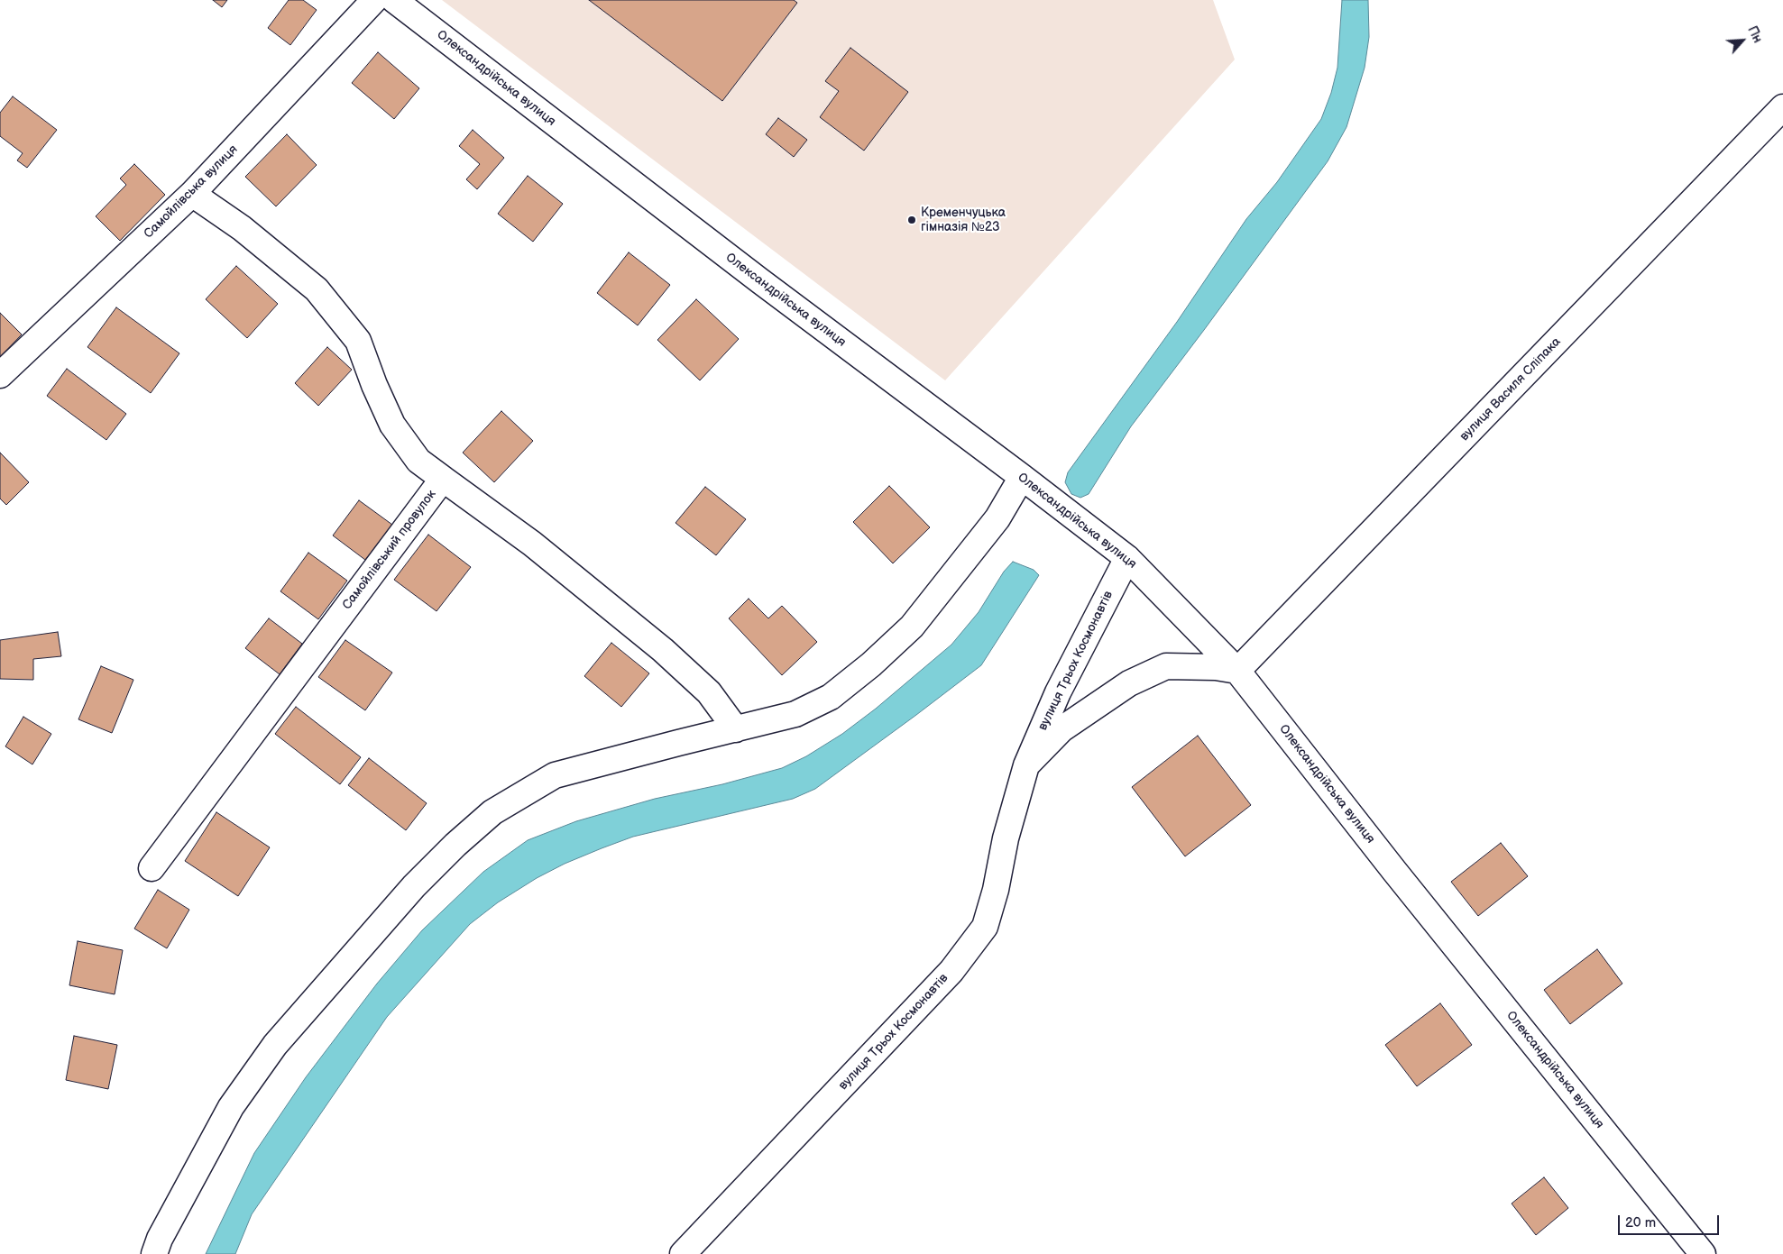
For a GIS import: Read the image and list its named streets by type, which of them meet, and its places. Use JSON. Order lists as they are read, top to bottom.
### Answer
{
  "streets": {
    "street": [
      "Олександрійська вулиця",
      "Самойлівська вулиця",
      "вулиця Василя Сліпака",
      "Самойлівський провулок",
      "вулиця Трьох Космонавтів"
    ]
  },
  "crossings": [
    ["Олександрійська вулиця", "вулиця Василя Сліпака"],
    ["Олександрійська вулиця", "вулиця Трьох Космонавтів"],
    ["Самойлівська вулиця", "Самойлівський провулок"],
    ["вулиця Василя Сліпака", "вулиця Трьох Космонавтів"]
  ],
  "places": ["Кременчуцька гімназія №23"],
  "scale_bar": "20 m",
  "north": "top right"
}
